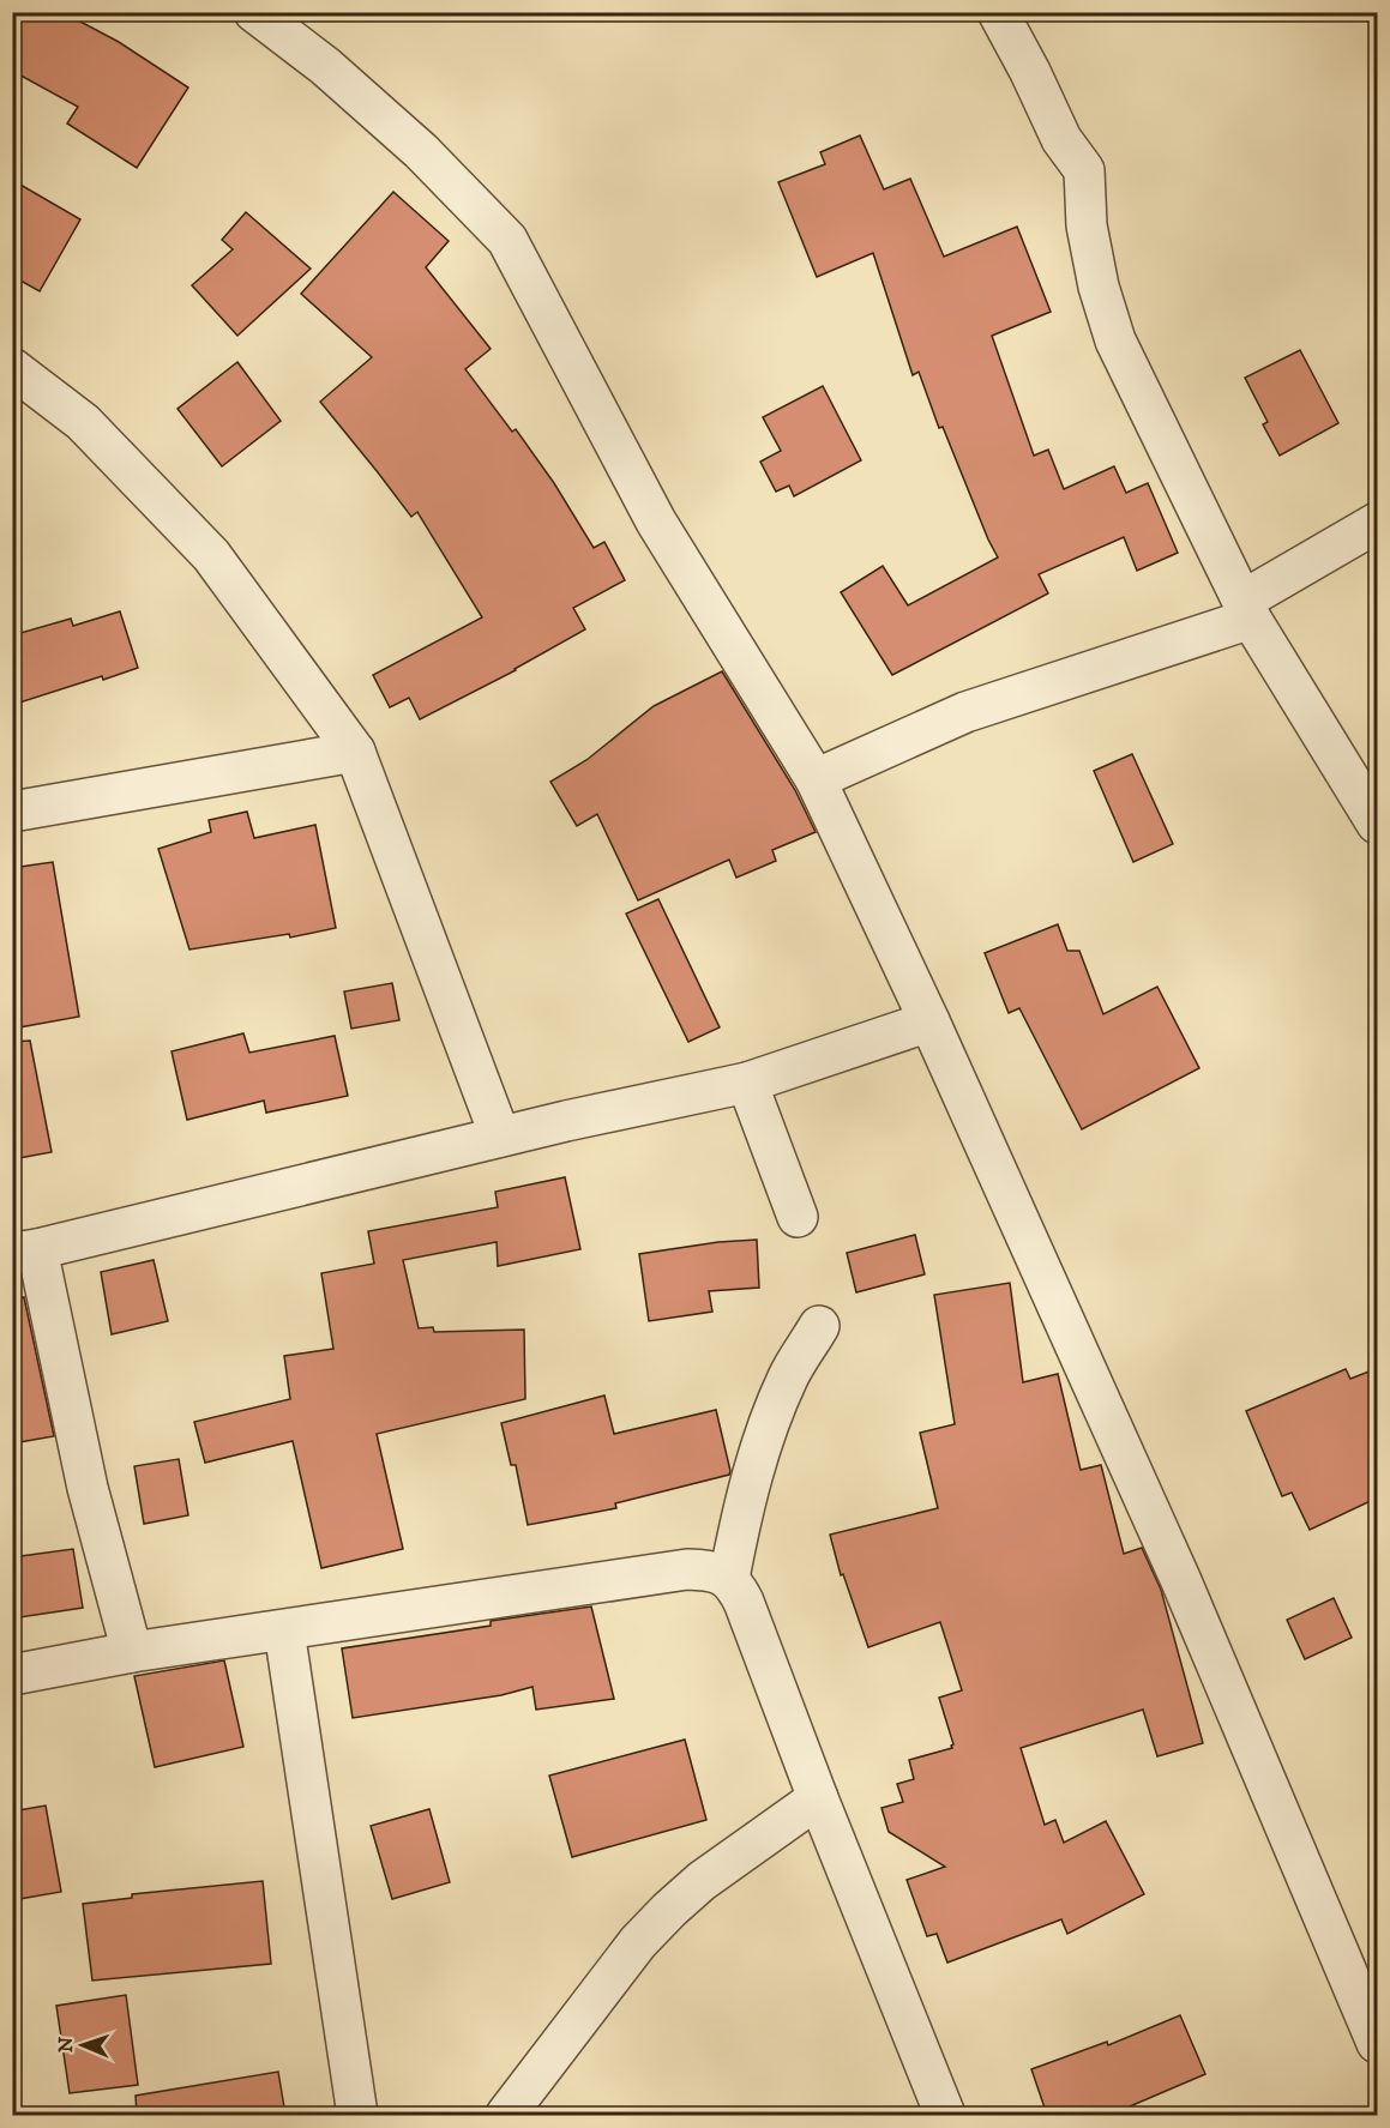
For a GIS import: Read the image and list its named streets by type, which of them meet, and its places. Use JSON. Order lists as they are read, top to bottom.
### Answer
{
  "north": "left"
}
